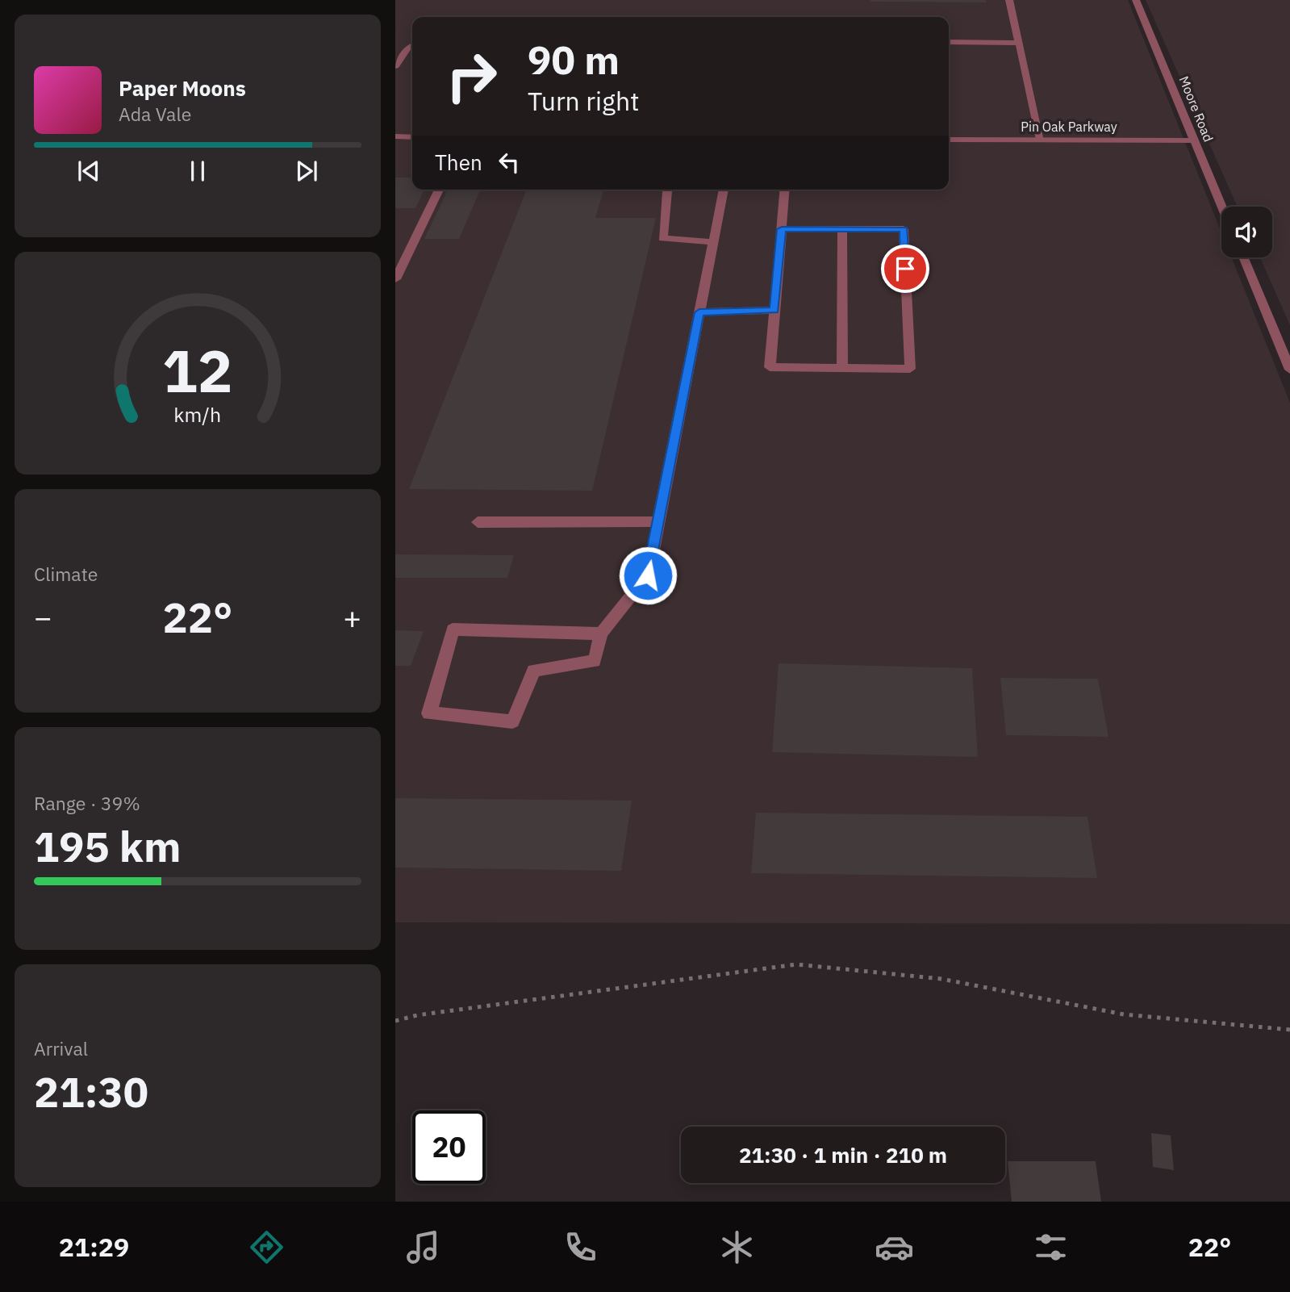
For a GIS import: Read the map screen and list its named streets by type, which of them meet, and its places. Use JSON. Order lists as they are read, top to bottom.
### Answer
{
  "streets": {
    "street": ["Moore Road", "Pin Oak Parkway"]
  },
  "crossings": [
    ["Moore Road", "Pin Oak Parkway"]
  ],
  "page": {
    "turn": ["90 m", "Turn right"],
    "song": ["Paper Moons", "Ada Vale"],
    "then": "Then",
    "tile": [
      "Climate",
      ["Range · 39%", "195 km"],
      ["Arrival", "21:30"]
    ],
    "heat": ["−", "22°", "+"],
    "limit": "20",
    "trip": "21:30 · 1 min · 210 m",
    "tabs": ["21:29", "22°"],
    "gauge": ["12", "km/h"]
  }
}
